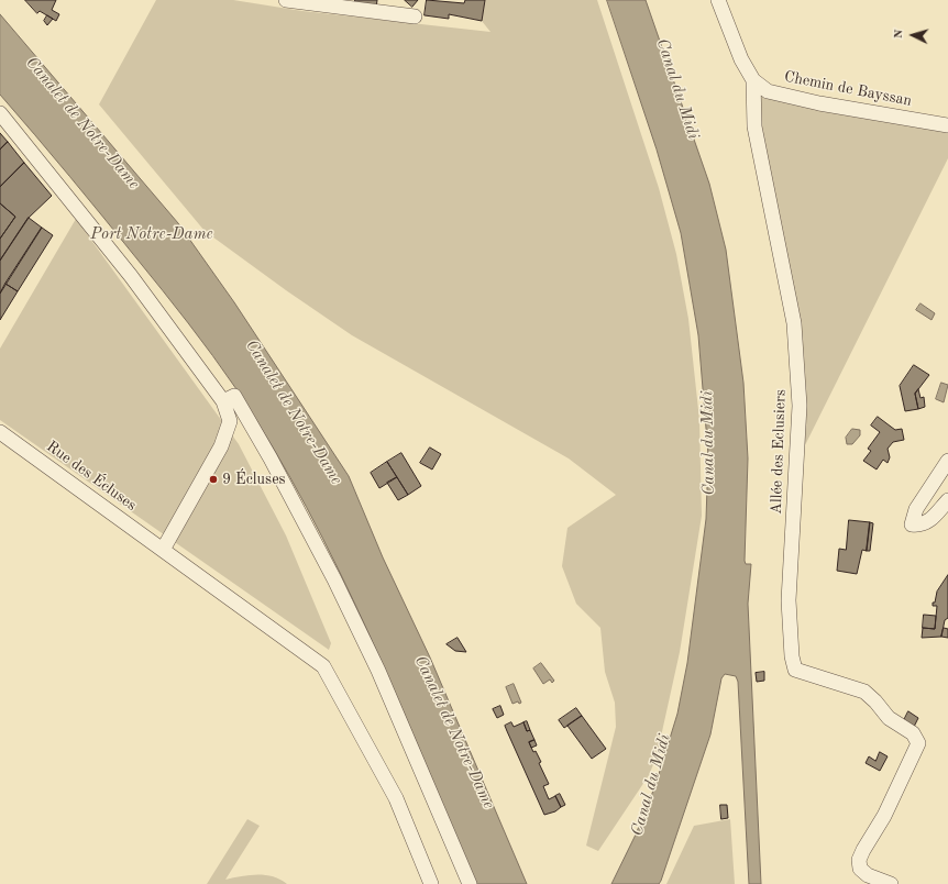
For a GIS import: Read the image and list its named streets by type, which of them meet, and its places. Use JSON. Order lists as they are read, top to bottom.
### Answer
{
  "streets": {
    "street": ["Chemin de Bayssan", "Allée des Eclusiers", "Rue des Écluses"]
  },
  "crossings": [
    ["Chemin de Bayssan", "Allée des Eclusiers"]
  ],
  "water": ["Canal du Midi", "Canalet de Notre-Dame", "Port Notre-Dame"],
  "places": ["9 Écluses"],
  "north": "left"
}
